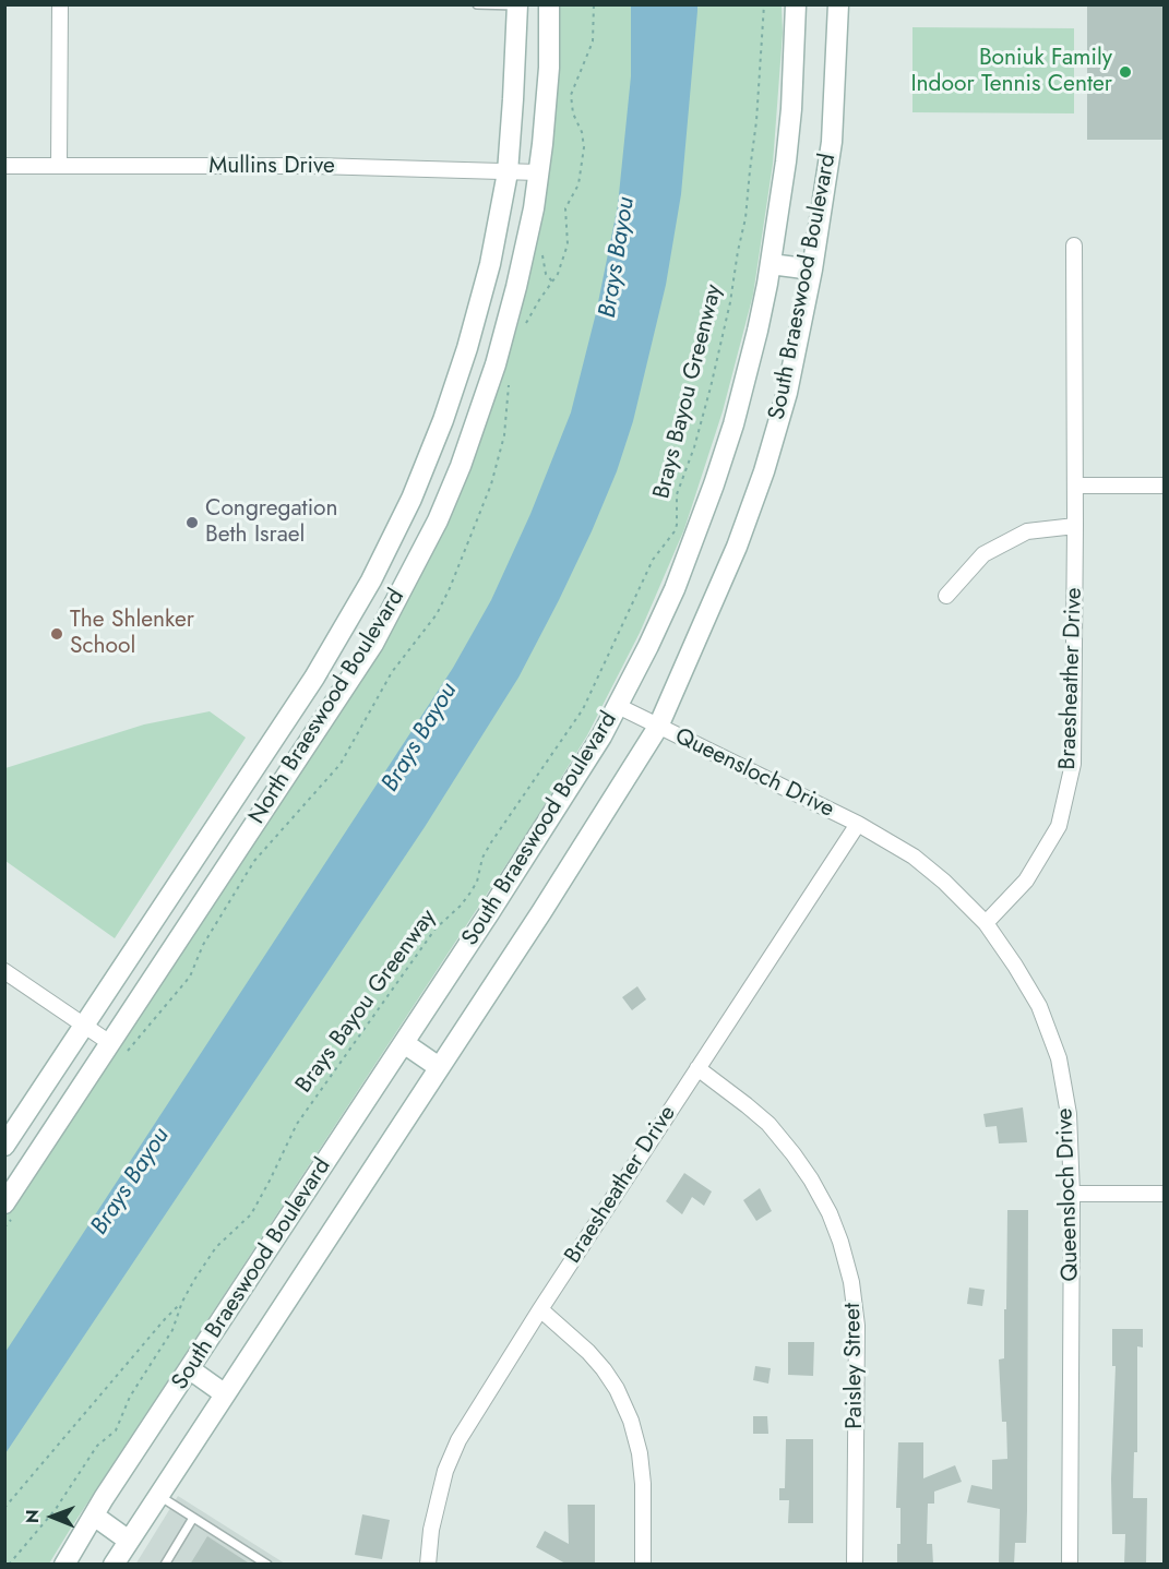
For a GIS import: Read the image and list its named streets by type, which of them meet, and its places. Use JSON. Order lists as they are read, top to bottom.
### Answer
{
  "streets": {
    "main road": ["South Braeswood Boulevard", "North Braeswood Boulevard"],
    "street": [
      "Mullins Drive",
      "Braesheather Drive",
      "Queensloch Drive",
      "Paisley Street"
    ],
    "path": ["Brays Bayou Greenway"]
  },
  "crossings": [
    ["Mullins Drive", "North Braeswood Boulevard"],
    ["South Braeswood Boulevard", "Queensloch Drive"],
    ["Braesheather Drive", "Queensloch Drive"],
    ["Braesheather Drive", "Paisley Street"]
  ],
  "water": ["Brays Bayou"],
  "places": ["Boniuk Family Indoor Tennis Center", "Congregation Beth Israel", "The Shlenker School"],
  "north": "left"
}
